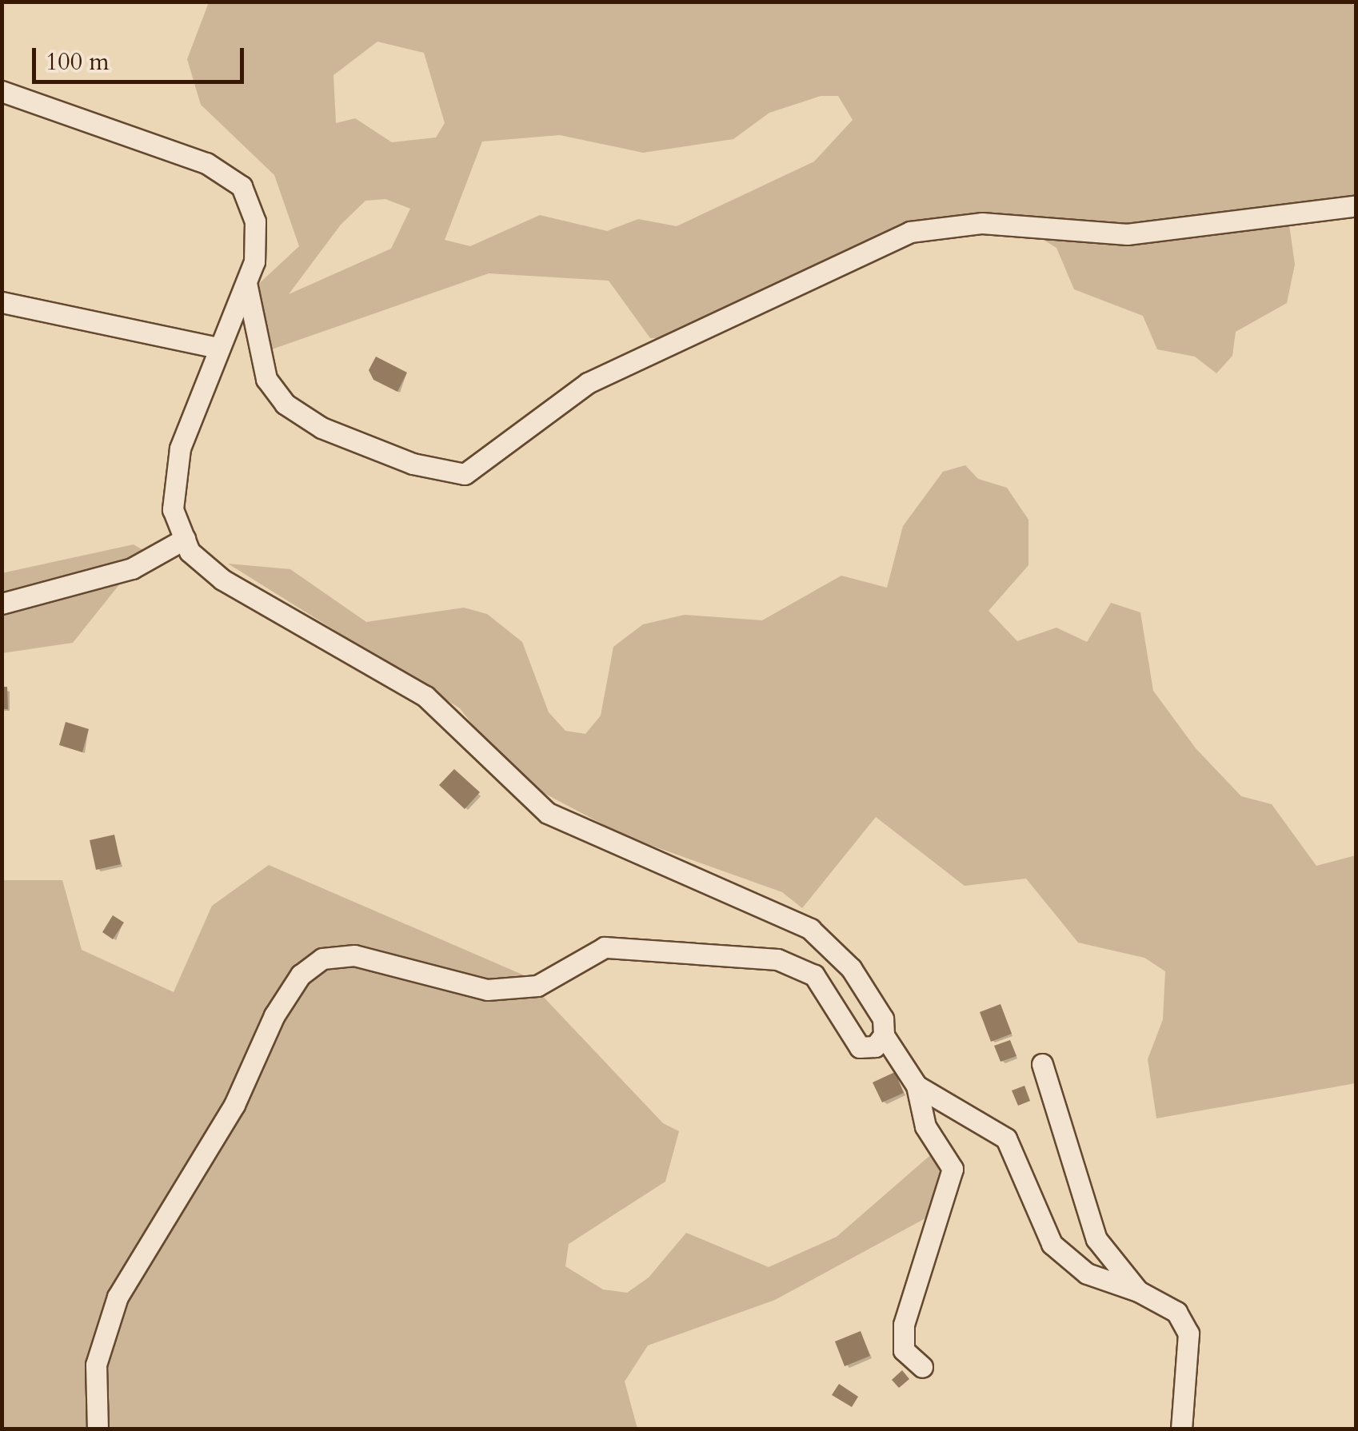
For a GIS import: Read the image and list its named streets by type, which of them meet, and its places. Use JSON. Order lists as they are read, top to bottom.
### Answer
{
  "scale_bar": "100 m"
}
